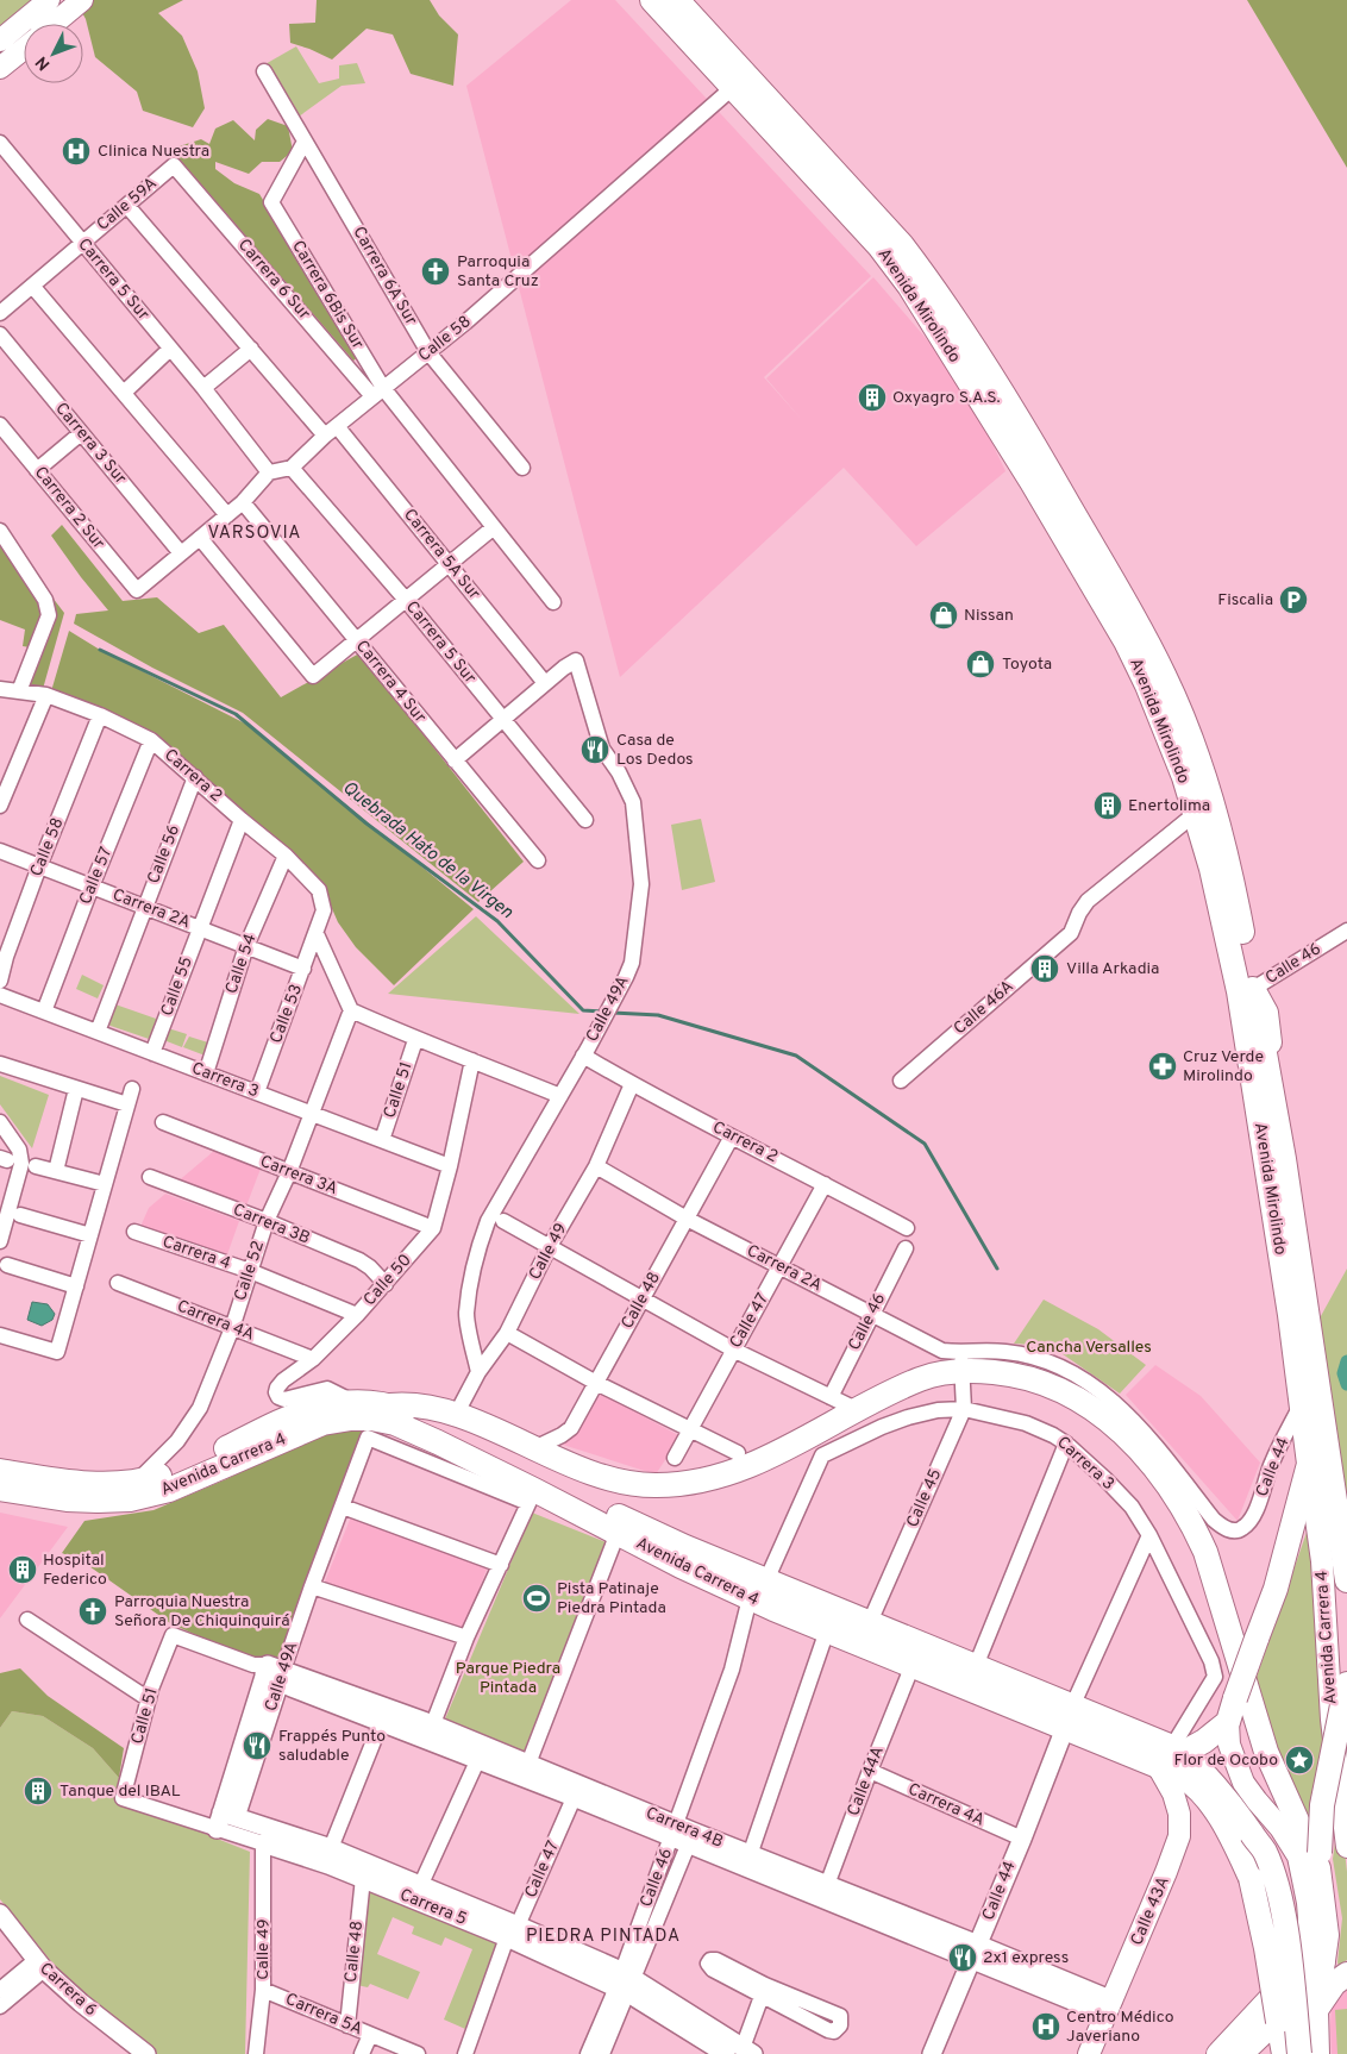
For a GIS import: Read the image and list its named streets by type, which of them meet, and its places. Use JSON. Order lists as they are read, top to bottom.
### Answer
{
  "streets": {
    "main road": ["Avenida Mirolindo", "Avenida Carrera 4", "Calle 43A"],
    "street": [
      "Calle 59A",
      "Carrera 6A Sur",
      "Carrera 5 Sur",
      "Carrera 6 Sur",
      "Carrera 6Bis Sur",
      "Calle 58",
      "Carrera 3 Sur",
      "Carrera 2 Sur",
      "Carrera 5A Sur",
      "Carrera 4 Sur",
      "Carrera 2",
      "Calle 56",
      "Calle 57",
      "Carrera 2A",
      "Calle 54",
      "Calle 46",
      "Calle 55",
      "Calle 46A",
      "Calle 49A",
      "Calle 53",
      "Carrera 3",
      "Calle 51",
      "Carrera 3A",
      "Carrera 3B",
      "Calle 49",
      "Carrera 4",
      "Calle 52",
      "Calle 50",
      "Calle 48",
      "Carrera 4A",
      "Calle 47",
      "Calle 44",
      "Calle 45",
      "Calle 44A",
      "Carrera 4B",
      "Carrera 5",
      "Carrera 6",
      "Carrera 5A"
    ]
  },
  "crossings": [
    ["Calle 59A", "Carrera 5 Sur"],
    ["Calle 59A", "Carrera 6 Sur"],
    ["Calle 59A", "Carrera 5A Sur"],
    ["Carrera 6A Sur", "Carrera 6Bis Sur"],
    ["Carrera 6A Sur", "Calle 58"],
    ["Carrera 5 Sur", "Calle 58"],
    ["Carrera 6 Sur", "Carrera 6Bis Sur"],
    ["Carrera 6 Sur", "Calle 58"],
    ["Carrera 6Bis Sur", "Calle 58"],
    ["Avenida Mirolindo", "Calle 58"],
    ["Avenida Mirolindo", "Calle 46"],
    ["Avenida Mirolindo", "Calle 46A"],
    ["Avenida Mirolindo", "Avenida Carrera 4"],
    ["Avenida Mirolindo", "Calle 44"],
    ["Calle 58", "Carrera 5A Sur"],
    ["Calle 58", "Carrera 2"],
    ["Calle 58", "Carrera 2A"],
    ["Carrera 3 Sur", "Carrera 2 Sur"],
    ["Carrera 5A Sur", "Calle 49A"],
    ["Carrera 2", "Calle 56"],
    ["Carrera 2", "Calle 57"],
    ["Carrera 2", "Calle 54"],
    ["Carrera 2", "Calle 55"],
    ["Carrera 2", "Calle 49A"],
    ["Carrera 2", "Calle 53"],
    ["Carrera 2", "Calle 49"],
    ["Carrera 2", "Calle 48"],
    ["Carrera 2", "Calle 47"],
    ["Calle 56", "Carrera 2A"],
    ["Calle 56", "Carrera 3"],
    ["Calle 57", "Carrera 2A"],
    ["Calle 57", "Carrera 3"],
    ["Carrera 2A", "Calle 54"],
    ["Carrera 2A", "Calle 46"],
    ["Carrera 2A", "Calle 55"],
    ["Carrera 2A", "Calle 53"],
    ["Carrera 2A", "Calle 49"],
    ["Carrera 2A", "Calle 48"],
    ["Carrera 2A", "Calle 47"],
    ["Carrera 2A", "Calle 44"],
    ["Carrera 2A", "Calle 45"],
    ["Calle 54", "Carrera 3"],
    ["Calle 46", "Avenida Carrera 4"],
    ["Calle 46", "Carrera 4B"],
    ["Calle 46", "Carrera 5"],
    ["Calle 55", "Carrera 3"],
    ["Calle 49A", "Calle 49"],
    ["Calle 49A", "Avenida Carrera 4"],
    ["Calle 49A", "Carrera 4B"],
    ["Calle 49A", "Carrera 5"],
    ["Calle 53", "Carrera 3"],
    ["Carrera 3", "Calle 51"],
    ["Carrera 3", "Calle 52"],
    ["Carrera 3", "Calle 50"],
    ["Carrera 3", "Avenida Carrera 4"],
    ["Carrera 3", "Calle 44"],
    ["Carrera 3", "Calle 45"],
    ["Carrera 3", "Calle 43A"],
    ["Calle 51", "Carrera 4B"],
    ["Calle 51", "Carrera 5"],
    ["Carrera 3A", "Calle 52"],
    ["Carrera 3A", "Calle 50"],
    ["Carrera 3B", "Calle 52"],
    ["Carrera 3B", "Calle 50"],
    ["Calle 49", "Avenida Carrera 4"],
    ["Calle 49", "Carrera 5"],
    ["Calle 49", "Carrera 5A"],
    ["Carrera 4", "Calle 52"],
    ["Carrera 4", "Calle 50"],
    ["Calle 52", "Carrera 4A"],
    ["Calle 52", "Avenida Carrera 4"],
    ["Calle 50", "Carrera 4A"],
    ["Calle 50", "Avenida Carrera 4"],
    ["Calle 48", "Carrera 5"],
    ["Calle 48", "Carrera 5A"],
    ["Carrera 4A", "Calle 44"],
    ["Carrera 4A", "Calle 44A"],
    ["Calle 47", "Carrera 4B"],
    ["Calle 47", "Carrera 5"],
    ["Avenida Carrera 4", "Calle 44"],
    ["Avenida Carrera 4", "Calle 45"],
    ["Avenida Carrera 4", "Calle 44A"],
    ["Avenida Carrera 4", "Calle 43A"],
    ["Calle 44", "Carrera 4B"],
    ["Calle 44A", "Carrera 4B"],
    ["Carrera 4B", "Calle 43A"]
  ],
  "districts": ["VARSOVIA", "PIEDRA PINTADA"],
  "water": ["Quebrada Hato de la Virgen"],
  "parks": ["Cancha Versalles", "Parque Piedra Pintada"],
  "places": {
    "hospital": ["Clinica Nuestra", "Centro Médico Javeriano"],
    "church": ["Parroquia Santa Cruz", "Parroquia Nuestra Señora De Chiquinquirá"],
    "building": [
      "Oxyagro S.A.S.",
      "Enertolima",
      "Villa Arkadia",
      "Hospital Federico",
      "Tanque del IBAL"
    ],
    "parking": ["Fiscalia"],
    "shop": ["Nissan", "Toyota"],
    "restaurant": ["Casa de Los Dedos", "Frappe´s Punto saludable", "2x1 express"],
    "pharmacy": ["Cruz Verde Mirolindo"],
    "sports": ["Pista Patinaje Piedra Pintada"],
    "place": ["Flor de Ocobo"]
  },
  "north": "bottom left"
}
